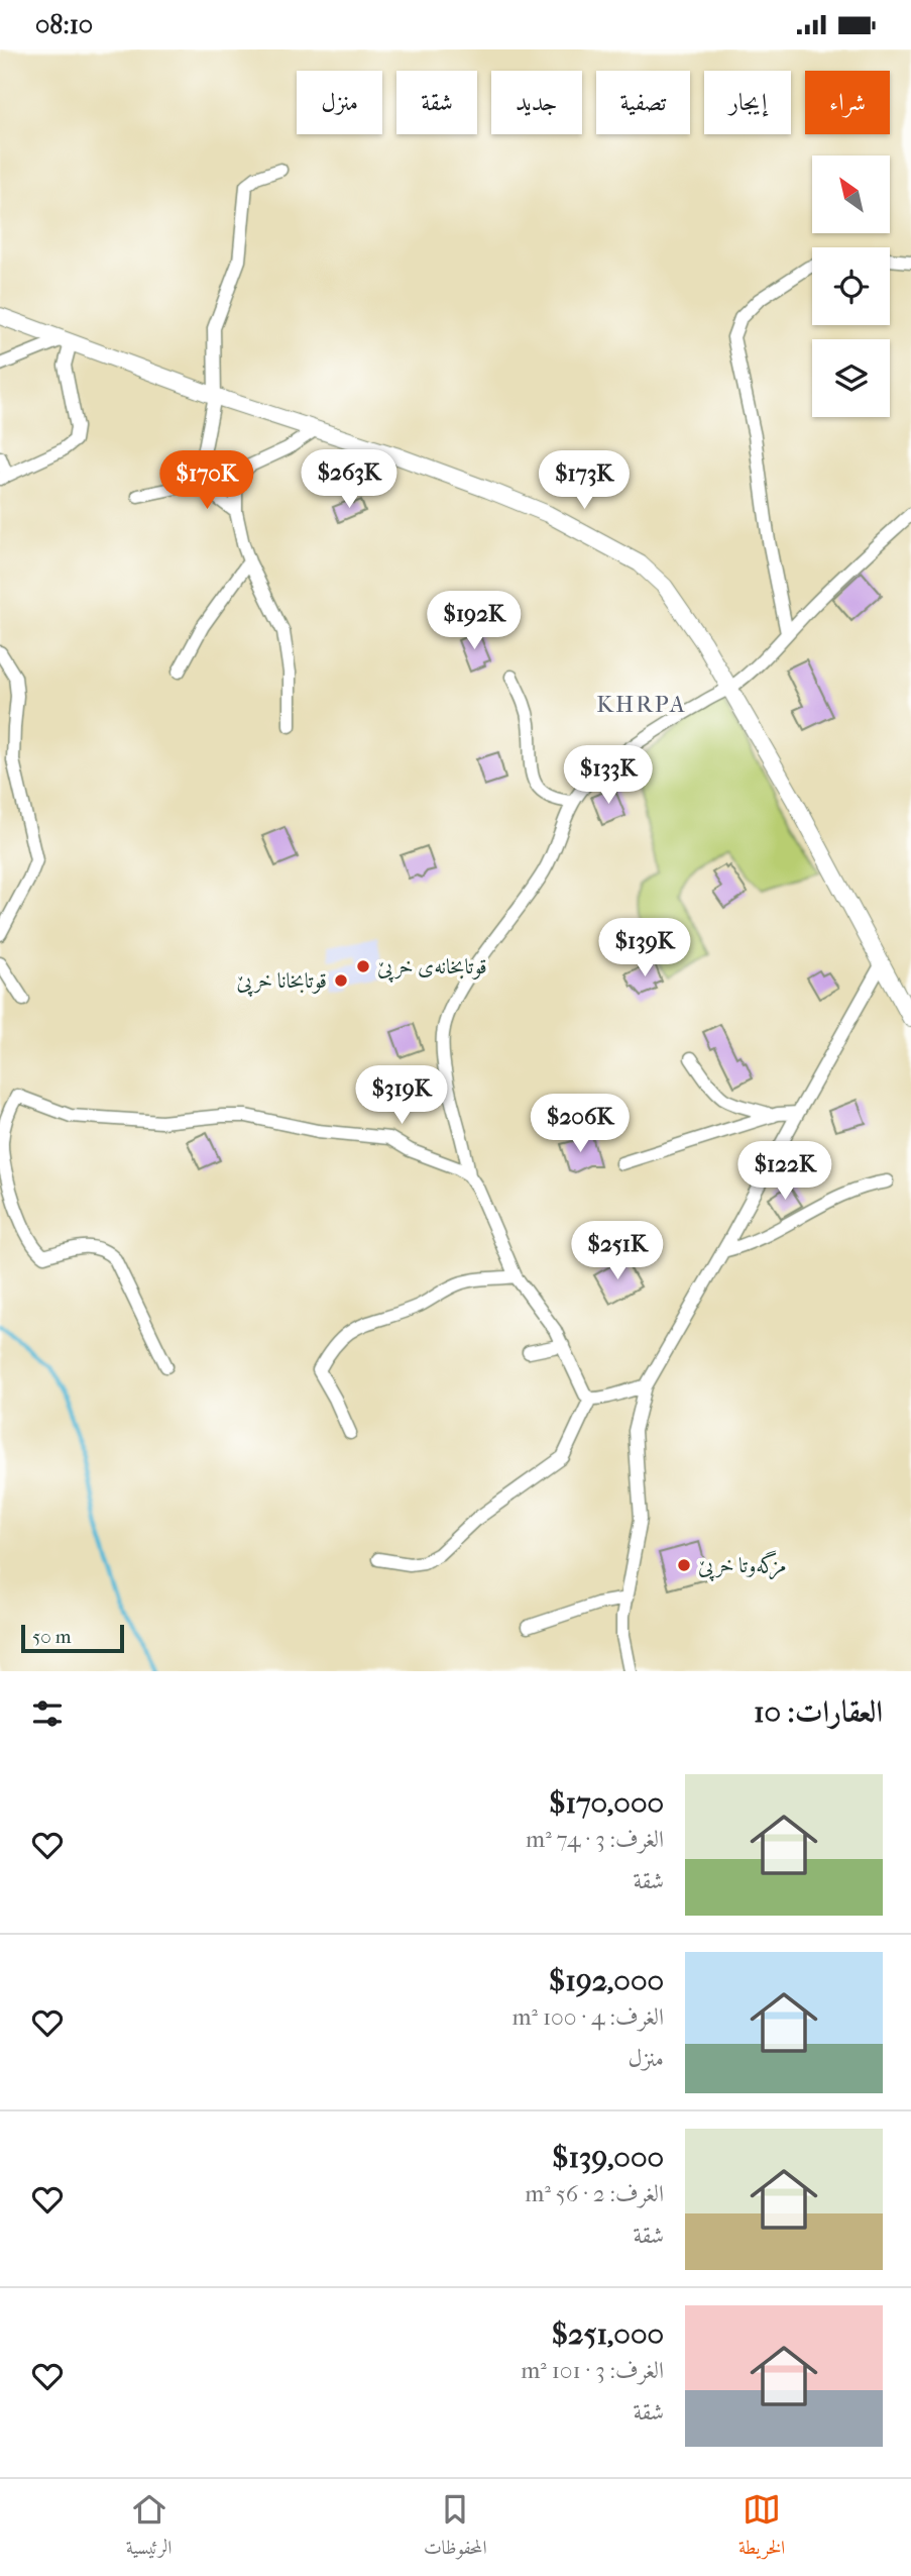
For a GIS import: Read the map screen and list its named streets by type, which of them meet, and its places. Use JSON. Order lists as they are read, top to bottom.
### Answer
{
  "districts": ["KHRPA"],
  "places": ["قوتابخانەی خرپێ", "قوتابخانا خرپێ", "مزگەوتا خرپێ"],
  "scale_bar": "50 m",
  "north": "top left",
  "page": {
    "status": "08:10",
    "chip": [
      "شراء",
      "إيجار",
      "تصفية",
      "جديد",
      "شقة",
      "منزل"
    ],
    "price": [
      "$263K",
      "$170K",
      "$173K",
      "$192K",
      "$133K",
      "$139K",
      "$319K",
      "$206K",
      "$122K",
      "$251K"
    ],
    "scale": "50 m",
    "heading": "العقارات: 10",
    "list": [
      {
        "name": "$170,000",
        "note": "الغرف: 3 · 74 m² · شقة"
      },
      {
        "name": "$192,000",
        "note": "الغرف: 4 · 100 m² · منزل"
      },
      {
        "name": "$139,000",
        "note": "الغرف: 2 · 56 m² · شقة"
      },
      {
        "name": "$251,000",
        "note": "الغرف: 3 · 101 m² · شقة"
      }
    ],
    "tabs": ["الخريطة", "المحفوظات", "الرئيسية"]
  }
}
